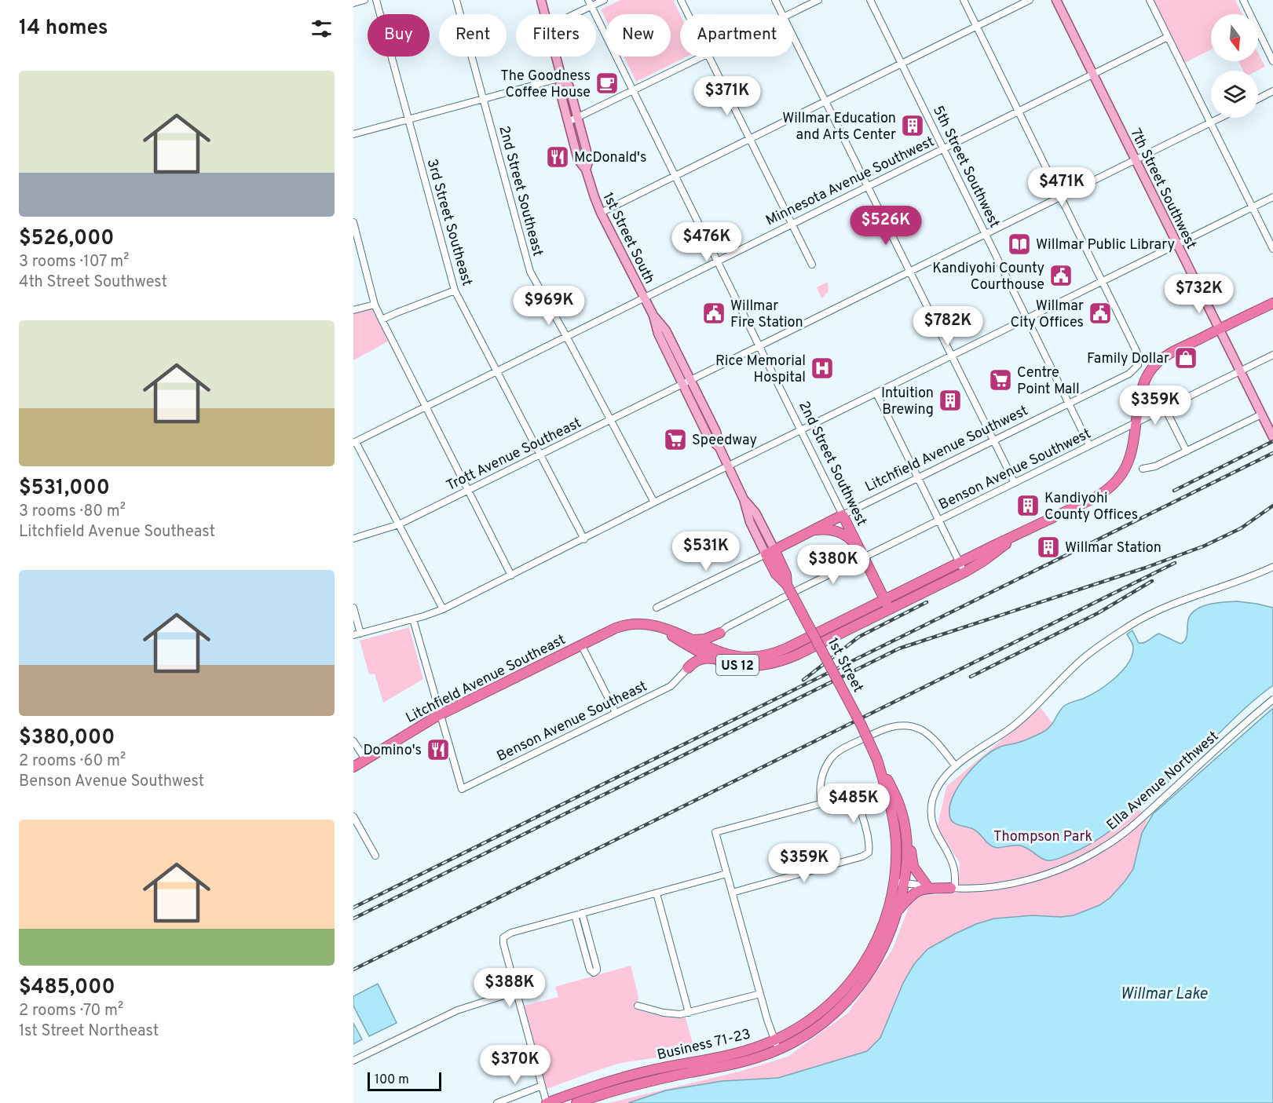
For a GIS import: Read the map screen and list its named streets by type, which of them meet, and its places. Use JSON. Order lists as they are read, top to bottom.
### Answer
{
  "streets": {
    "highway": [
      "Litchfield Avenue Southwest",
      "2nd Street Southwest",
      "US 12",
      "1st Street",
      "Litchfield Avenue Southeast",
      "Business 71-23"
    ],
    "main road": ["7th Street Southwest", "1st Street South"],
    "street": [
      "5th Street Southwest",
      "Minnesota Avenue Southwest",
      "2nd Street Southeast",
      "3rd Street Southeast",
      "Trott Avenue Southeast",
      "Benson Avenue Southwest",
      "Benson Avenue Southeast",
      "Ella Avenue Northwest"
    ]
  },
  "crossings": [
    ["5th Street Southwest", "Minnesota Avenue Southwest"],
    ["5th Street Southwest", "Litchfield Avenue Southwest"],
    ["5th Street Southwest", "Trott Avenue Southeast"],
    ["5th Street Southwest", "Benson Avenue Southwest"],
    ["Minnesota Avenue Southwest", "7th Street Southwest"],
    ["Minnesota Avenue Southwest", "2nd Street Southeast"],
    ["Minnesota Avenue Southwest", "3rd Street Southeast"],
    ["Minnesota Avenue Southwest", "1st Street South"],
    ["Minnesota Avenue Southwest", "2nd Street Southwest"],
    ["7th Street Southwest", "Trott Avenue Southeast"],
    ["7th Street Southwest", "Benson Avenue Southwest"],
    ["7th Street Southwest", "US 12"],
    ["2nd Street Southeast", "Trott Avenue Southeast"],
    ["3rd Street Southeast", "Trott Avenue Southeast"],
    ["1st Street South", "Litchfield Avenue Southwest"],
    ["1st Street South", "Trott Avenue Southeast"],
    ["1st Street South", "1st Street"],
    ["Litchfield Avenue Southwest", "2nd Street Southwest"],
    ["Litchfield Avenue Southwest", "1st Street"],
    ["Trott Avenue Southeast", "2nd Street Southwest"],
    ["2nd Street Southwest", "Benson Avenue Southwest"],
    ["2nd Street Southwest", "US 12"],
    ["Benson Avenue Southwest", "US 12"],
    ["Benson Avenue Southwest", "1st Street"],
    ["US 12", "Litchfield Avenue Southeast"],
    ["1st Street", "Business 71-23"],
    ["Litchfield Avenue Southeast", "Benson Avenue Southeast"],
    ["Ella Avenue Northwest", "Business 71-23"]
  ],
  "water": ["Willmar Lake"],
  "parks": ["Thompson Park"],
  "places": {
    "cafe": ["The Goodness Coffee House"],
    "building": [
      "Willmar Education and Arts Center",
      "Intuition Brewing",
      "Kandiyohi County Offices",
      "Willmar Station"
    ],
    "restaurant": ["McDonald's", "Domino's"],
    "library": ["Willmar Public Library"],
    "public building": ["Kandiyohi County Courthouse", "Willmar Fire Station", "Willmar City Offices"],
    "shop": ["Family Dollar"],
    "hospital": ["Rice Memorial Hospital"],
    "supermarket": ["Centre Point Mall", "Speedway"]
  },
  "scale_bar": "100 m",
  "north": "bottom",
  "page": {
    "heading": "14 homes",
    "chip": [
      "Buy",
      "Rent",
      "Filters",
      "New",
      "Apartment"
    ],
    "list": [
      {
        "name": "$526,000",
        "note": "3 rooms · 107 m² · 4th Street Southwest"
      },
      {
        "name": "$531,000",
        "note": "3 rooms · 80 m² · Litchfield Avenue Southeast"
      },
      {
        "name": "$380,000",
        "note": "2 rooms · 60 m² · Benson Avenue Southwest"
      },
      {
        "name": "$485,000",
        "note": "2 rooms · 70 m² · 1st Street Northeast"
      }
    ],
    "price": [
      "$371K",
      "$471K",
      "$526K",
      "$476K",
      "$732K",
      "$969K",
      "$782K",
      "$359K",
      "$531K",
      "$380K",
      "$485K",
      "$359K",
      "$388K",
      "$370K"
    ],
    "scale": "100 m"
  }
}
